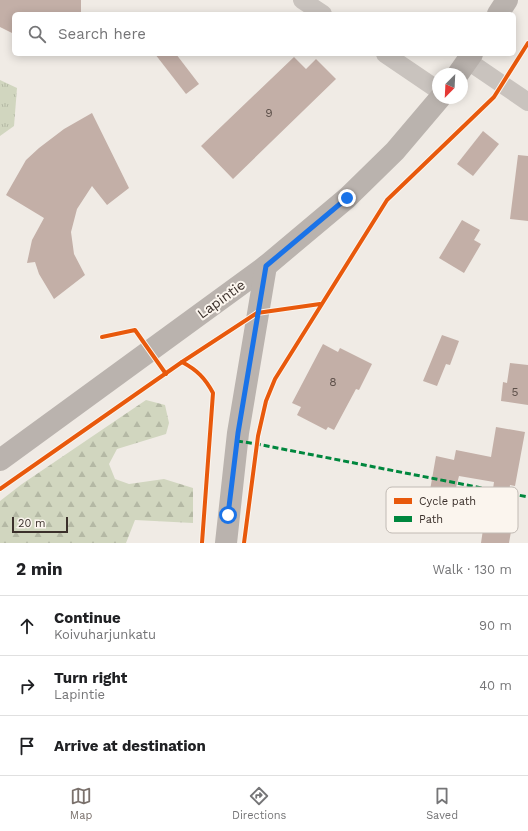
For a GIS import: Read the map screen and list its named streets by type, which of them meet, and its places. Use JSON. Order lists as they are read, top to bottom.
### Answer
{
  "streets": {
    "main road": ["Lapintie"]
  },
  "house_numbers": ["9", "8", "5"],
  "legend": ["Cycle path", "Path"],
  "scale_bar": "20 m",
  "north": "bottom left",
  "page": {
    "search": "Search here",
    "scale": "20 m",
    "heading": ["2 min", "Walk · 130 m"],
    "list": [
      ["Continue", "Koivuharjunkatu", "90 m"],
      ["Turn right", "Lapintie", "40 m"],
      "Arrive at destination"
    ],
    "nav": ["Map", "Directions", "Saved"]
  }
}
